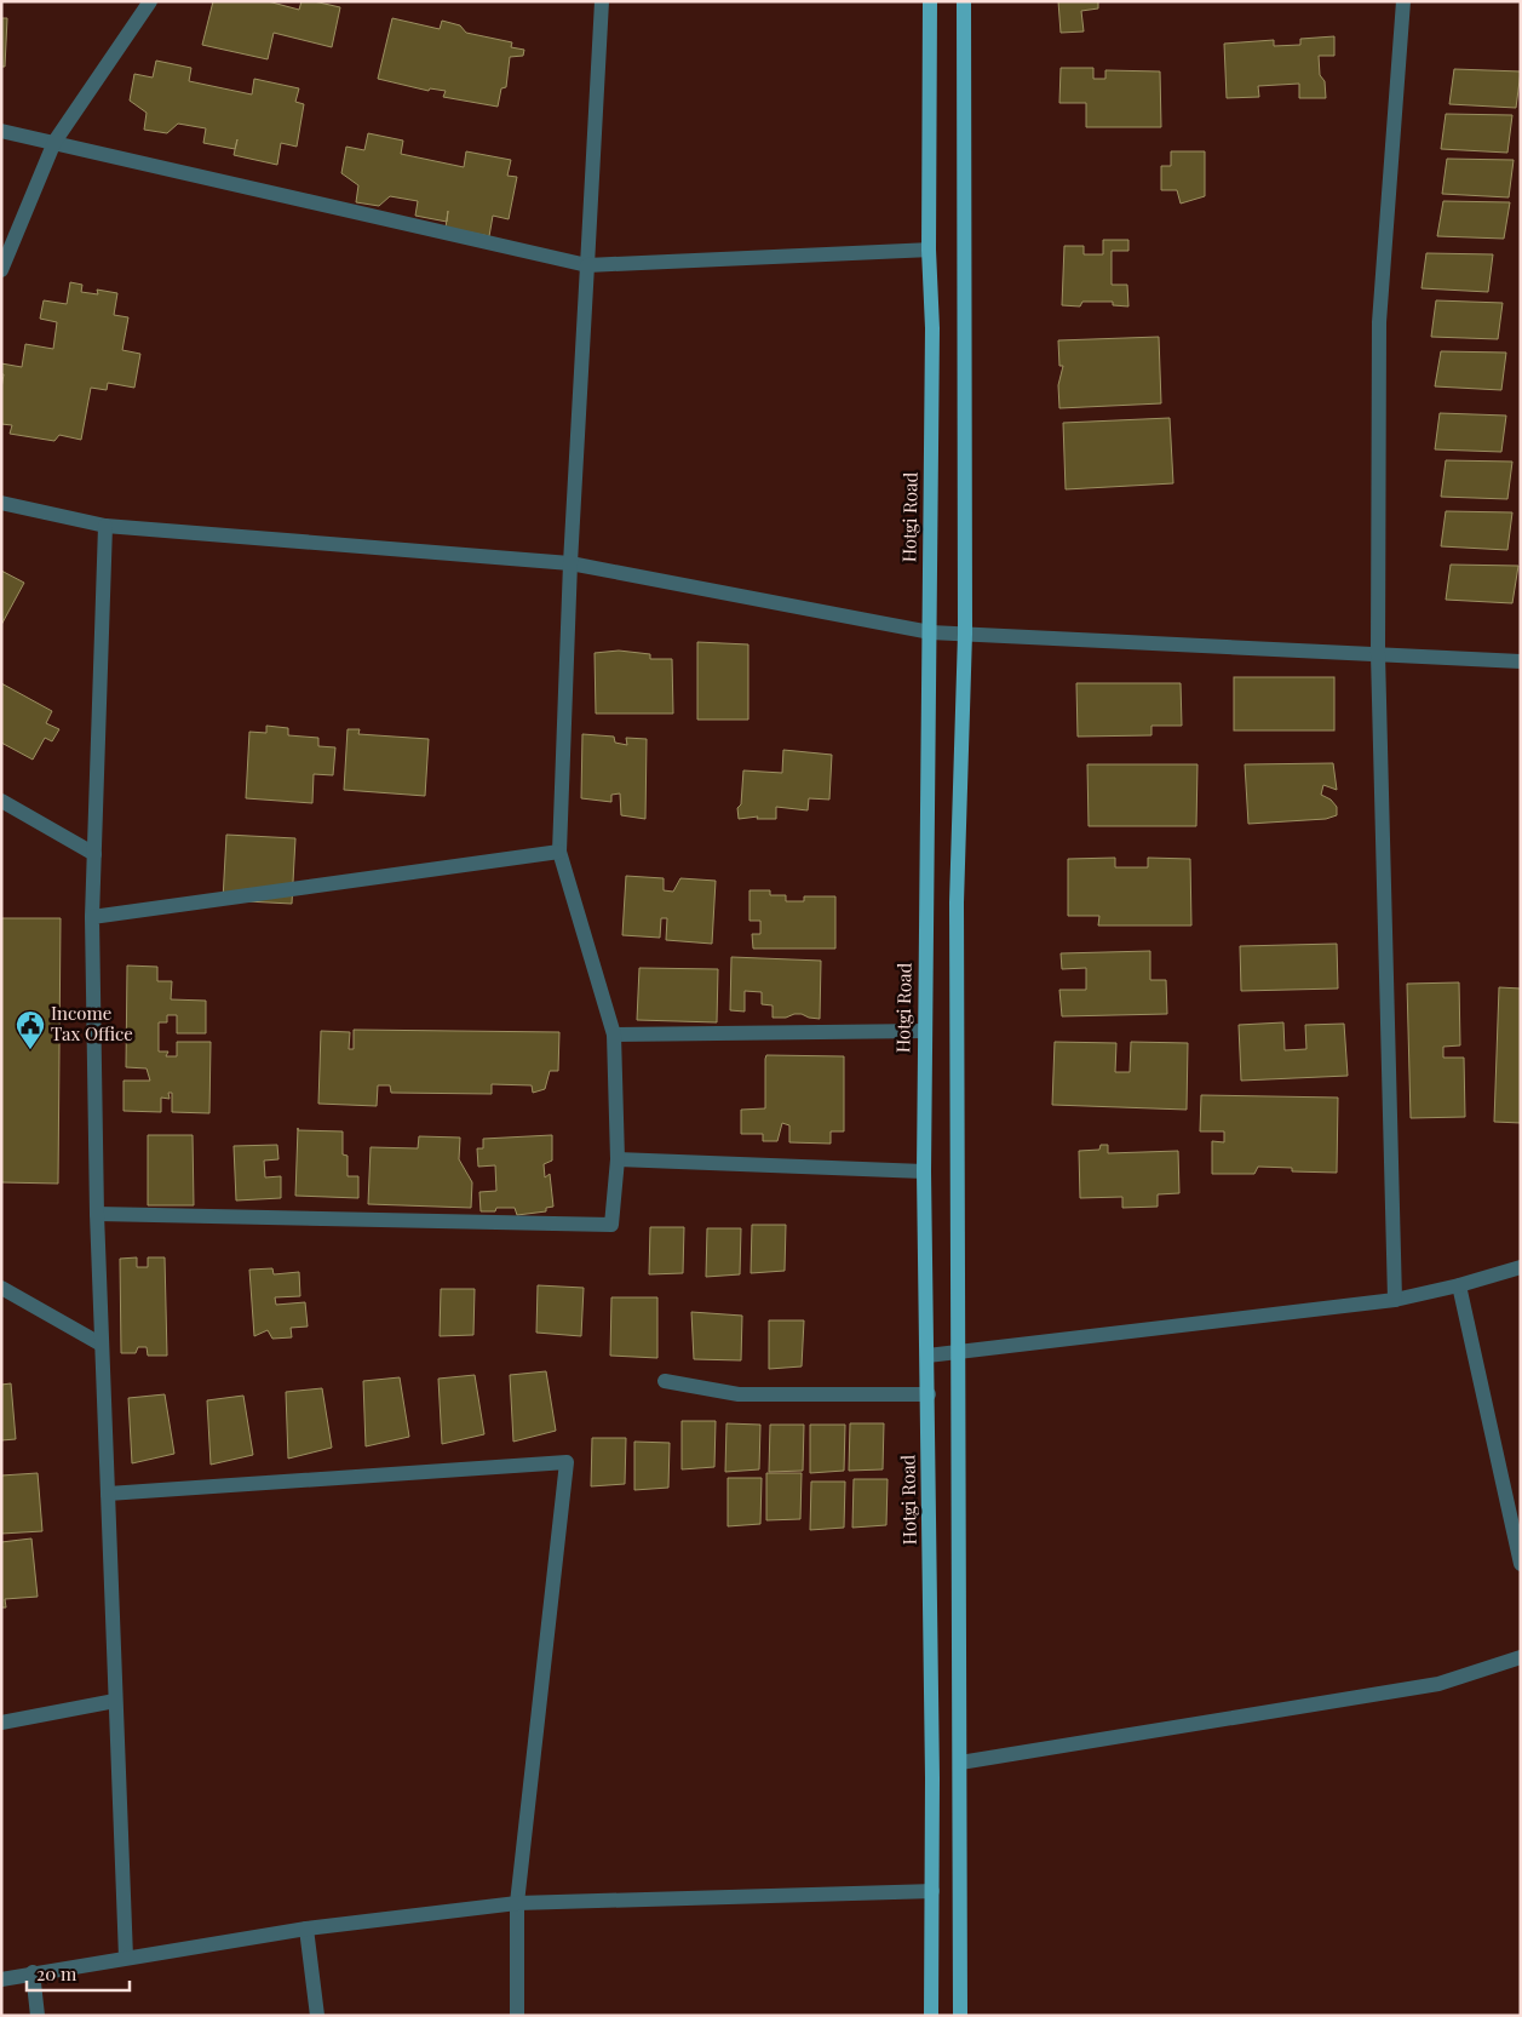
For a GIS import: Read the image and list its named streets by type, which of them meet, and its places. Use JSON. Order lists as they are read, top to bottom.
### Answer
{
  "streets": {
    "main road": ["Hotgi Road"]
  },
  "places": {
    "public building": ["Income Tax Office"]
  },
  "scale_bar": "20 m"
}
